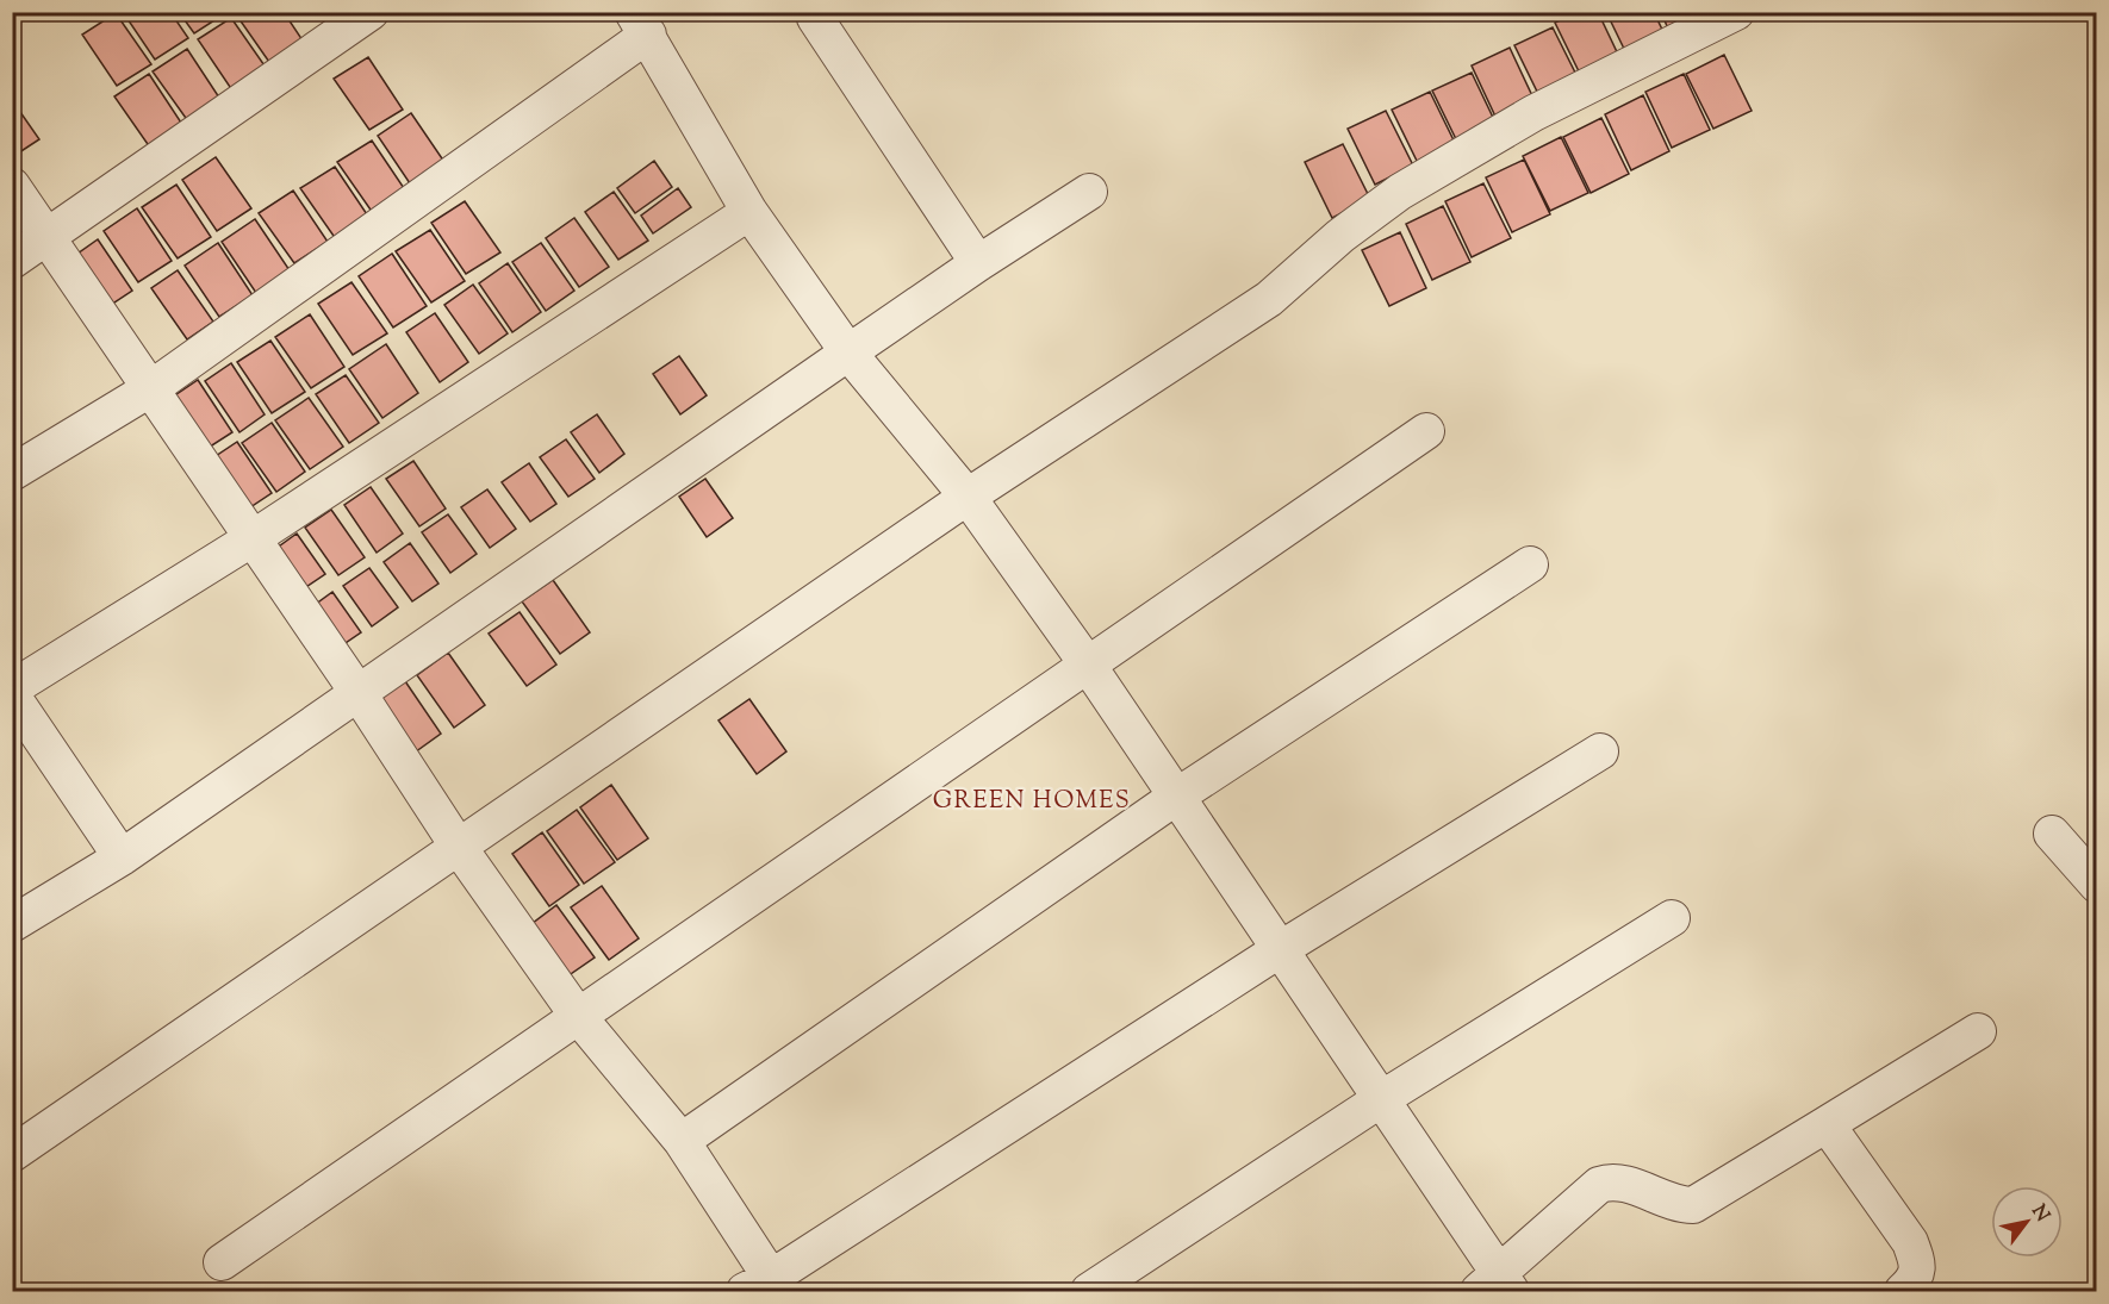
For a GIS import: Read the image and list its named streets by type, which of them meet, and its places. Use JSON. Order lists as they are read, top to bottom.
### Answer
{
  "districts": ["GREEN HOMES"],
  "north": "top right"
}
